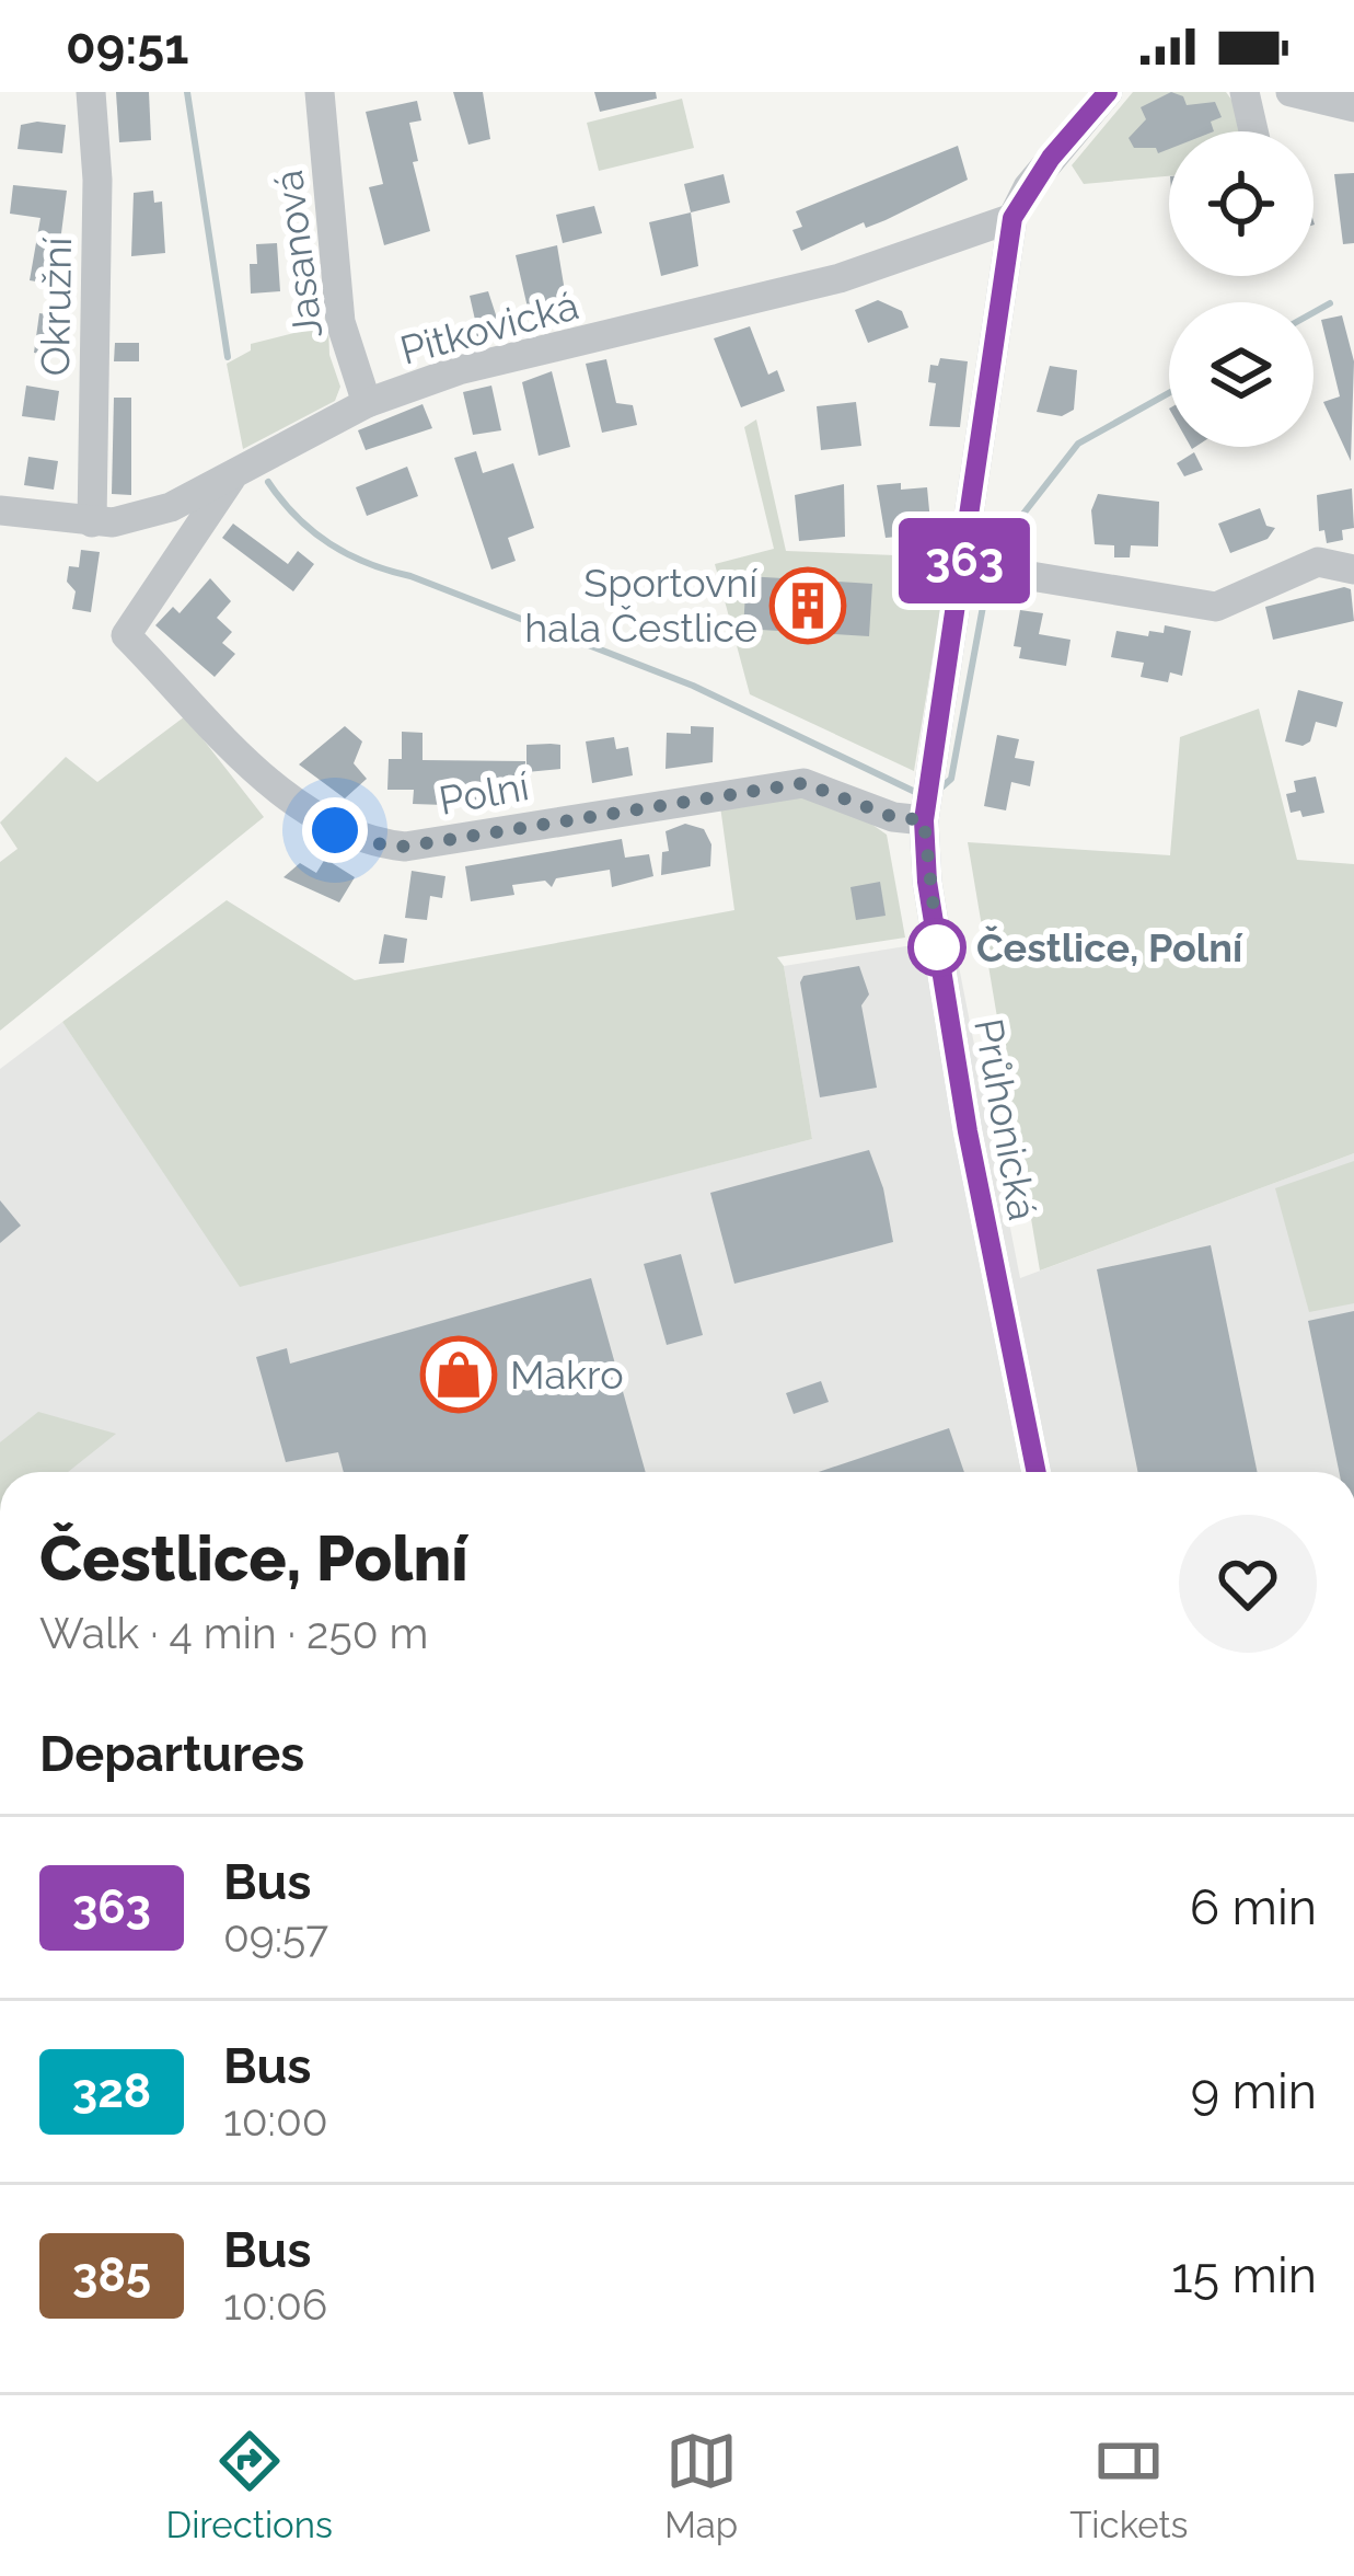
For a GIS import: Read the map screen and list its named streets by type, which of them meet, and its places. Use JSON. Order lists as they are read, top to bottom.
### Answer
{
  "streets": {
    "street": [
      "Jasanová",
      "Okružní",
      "Pitkovická",
      "Polní",
      "Průhonická"
    ]
  },
  "crossings": [
    ["Jasanová", "Pitkovická"],
    ["Okružní", "Pitkovická"],
    ["Pitkovická", "Polní"],
    ["Pitkovická", "Průhonická"],
    ["Polní", "Průhonická"]
  ],
  "places": {
    "building": ["Sportovní hala Čestlice"],
    "other": ["Čestlice, Polní"],
    "shop": ["Makro"]
  },
  "lines": ["bus line 363"],
  "page": {
    "status": "09:51",
    "on_map": "363",
    "heading": [
      ["Čestlice, Polní", "Walk · 4 min · 250 m"],
      "Departures"
    ],
    "list": [
      {
        "mark": "363",
        "name": "Bus",
        "note": "09:57",
        "value": "6 min"
      },
      {
        "mark": "328",
        "name": "Bus",
        "note": "10:00",
        "value": "9 min"
      },
      {
        "mark": "385",
        "name": "Bus",
        "note": "10:06",
        "value": "15 min"
      }
    ],
    "tabs": ["Directions", "Map", "Tickets"]
  }
}
